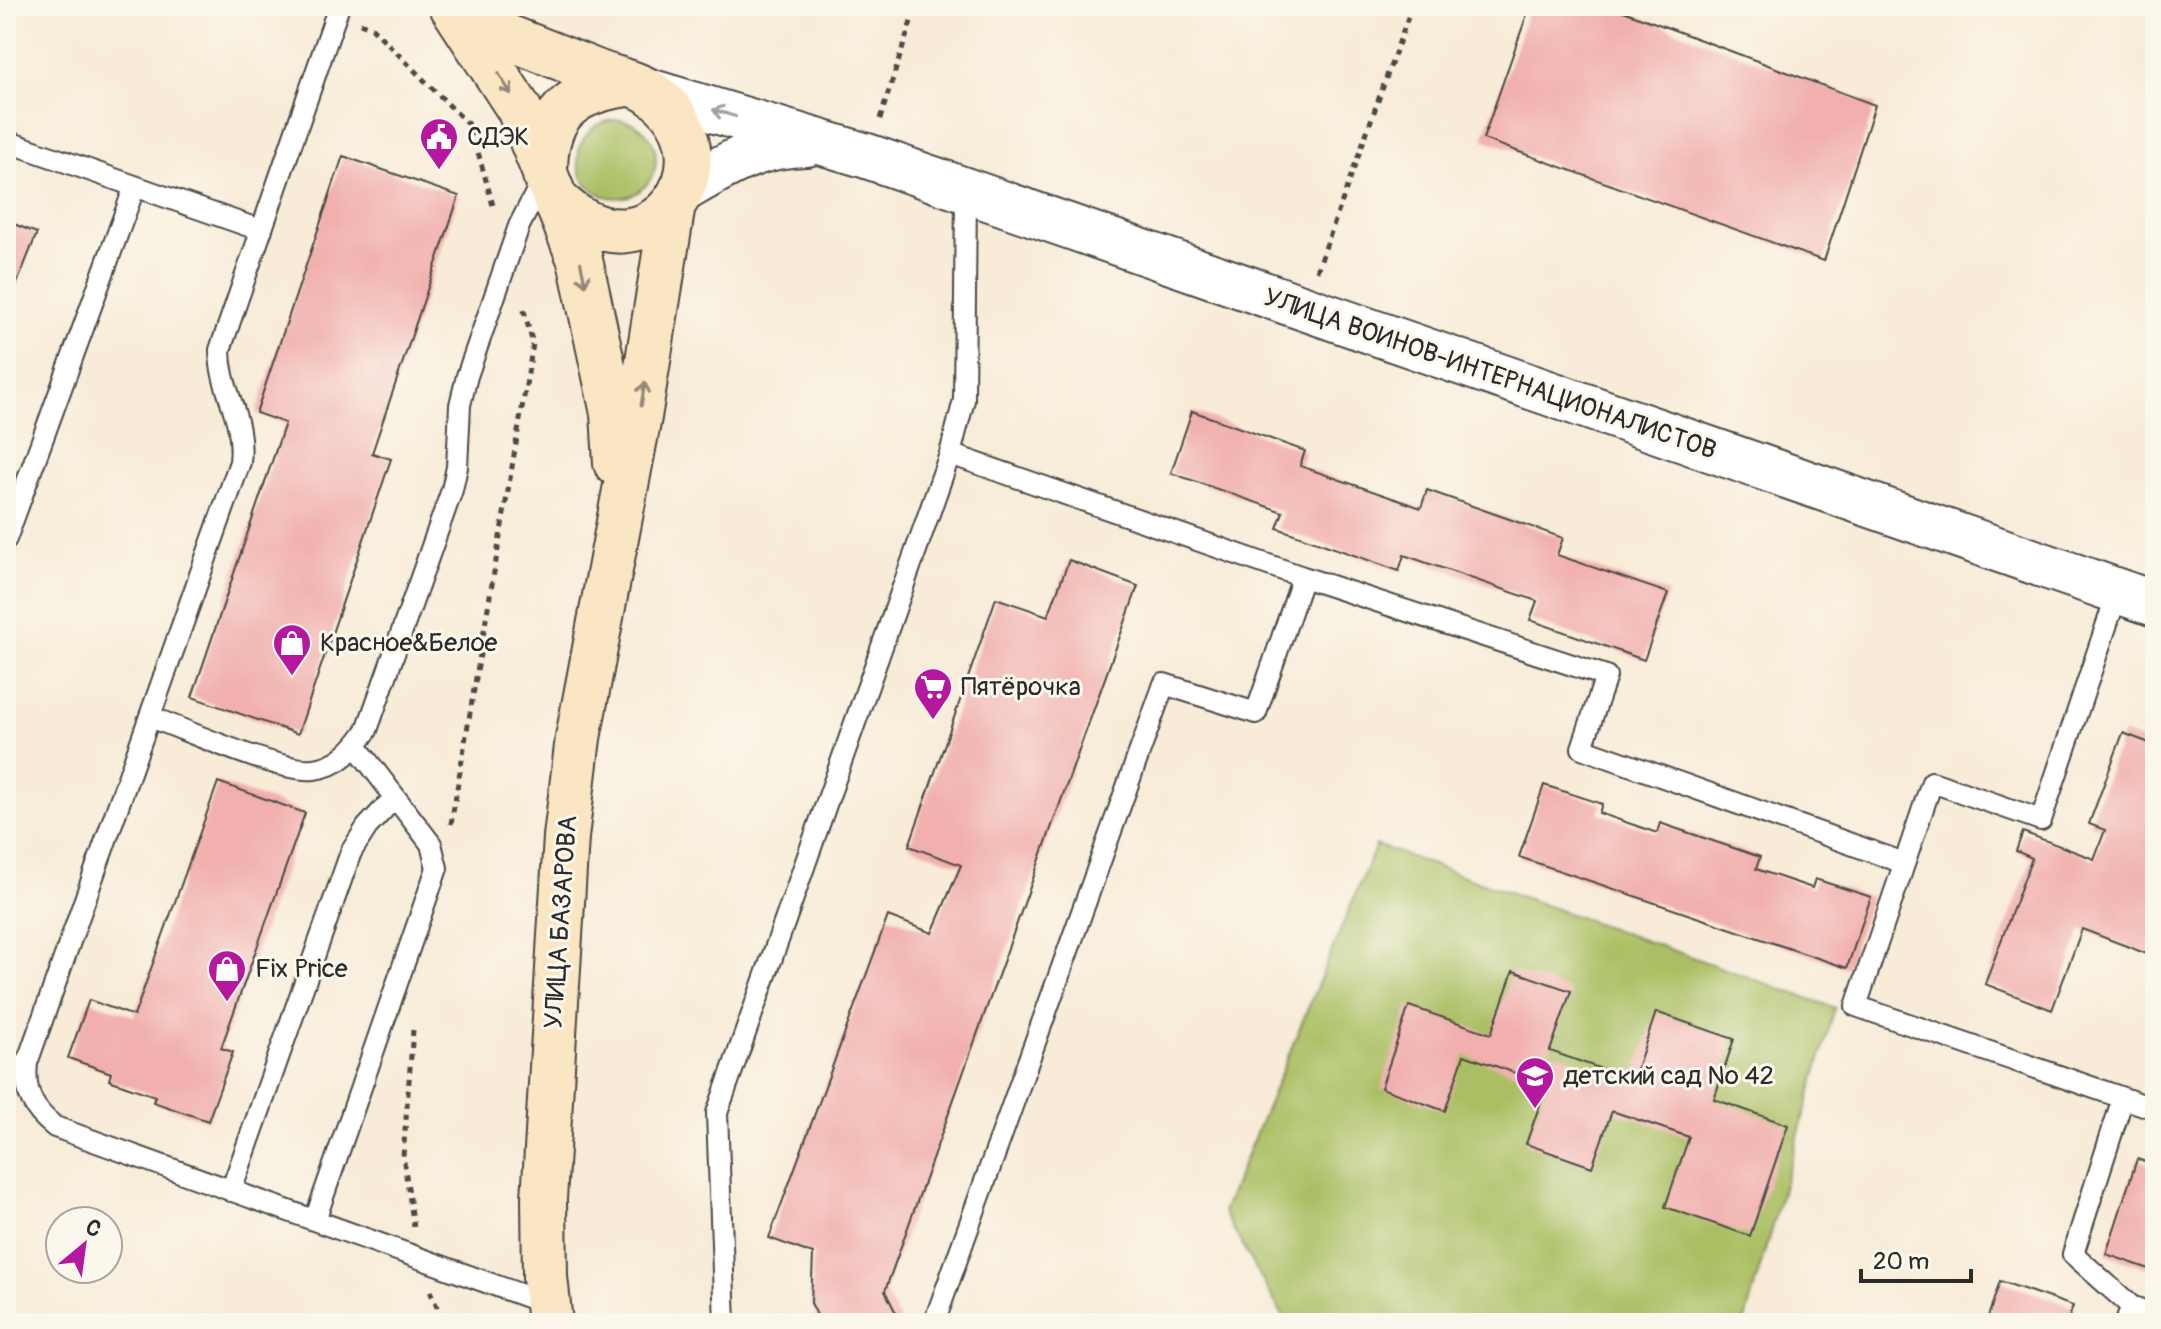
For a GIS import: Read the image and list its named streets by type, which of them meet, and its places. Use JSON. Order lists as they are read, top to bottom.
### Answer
{
  "streets": {
    "main road": ["УЛИЦА БАЗАРОВА"],
    "street": ["УЛИЦА ВОИНОВ-ИНТЕРНАЦИОНАЛИСТОВ"]
  },
  "crossings": [
    ["УЛИЦА ВОИНОВ-ИНТЕРНАЦИОНАЛИСТОВ", "УЛИЦА БАЗАРОВА"]
  ],
  "places": {
    "public building": ["СДЭК"],
    "shop": ["Красное&Белое", "Fix Price"],
    "supermarket": ["Пятёрочка"],
    "school or university": ["детский сад № 42"]
  },
  "scale_bar": "20 m",
  "north": "top right"
}
